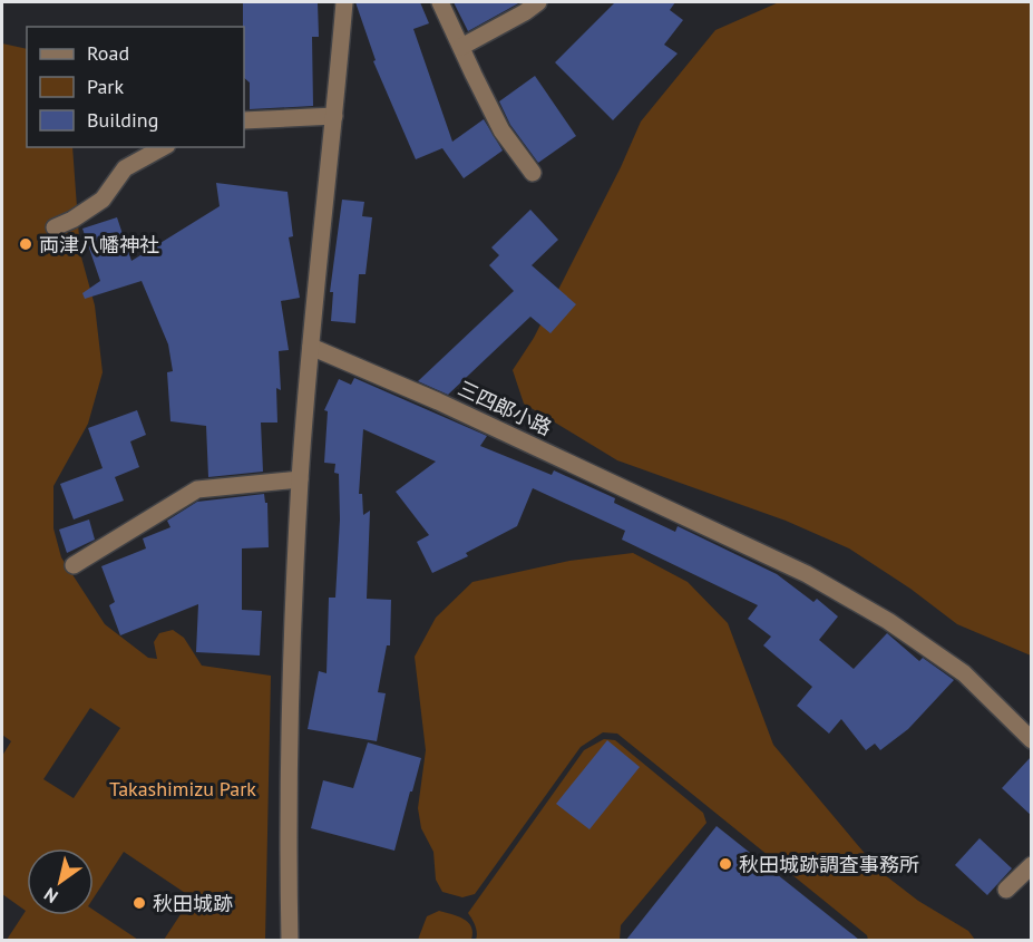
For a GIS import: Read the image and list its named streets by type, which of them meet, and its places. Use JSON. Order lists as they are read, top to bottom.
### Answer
{
  "streets": {
    "street": ["三四郎小路"]
  },
  "parks": ["Takashimizu Park"],
  "places": ["両津八幡神社", "秋田城跡調査事務所", "秋田城跡"],
  "legend": ["Road", "Park", "Building"],
  "north": "bottom left"
}
